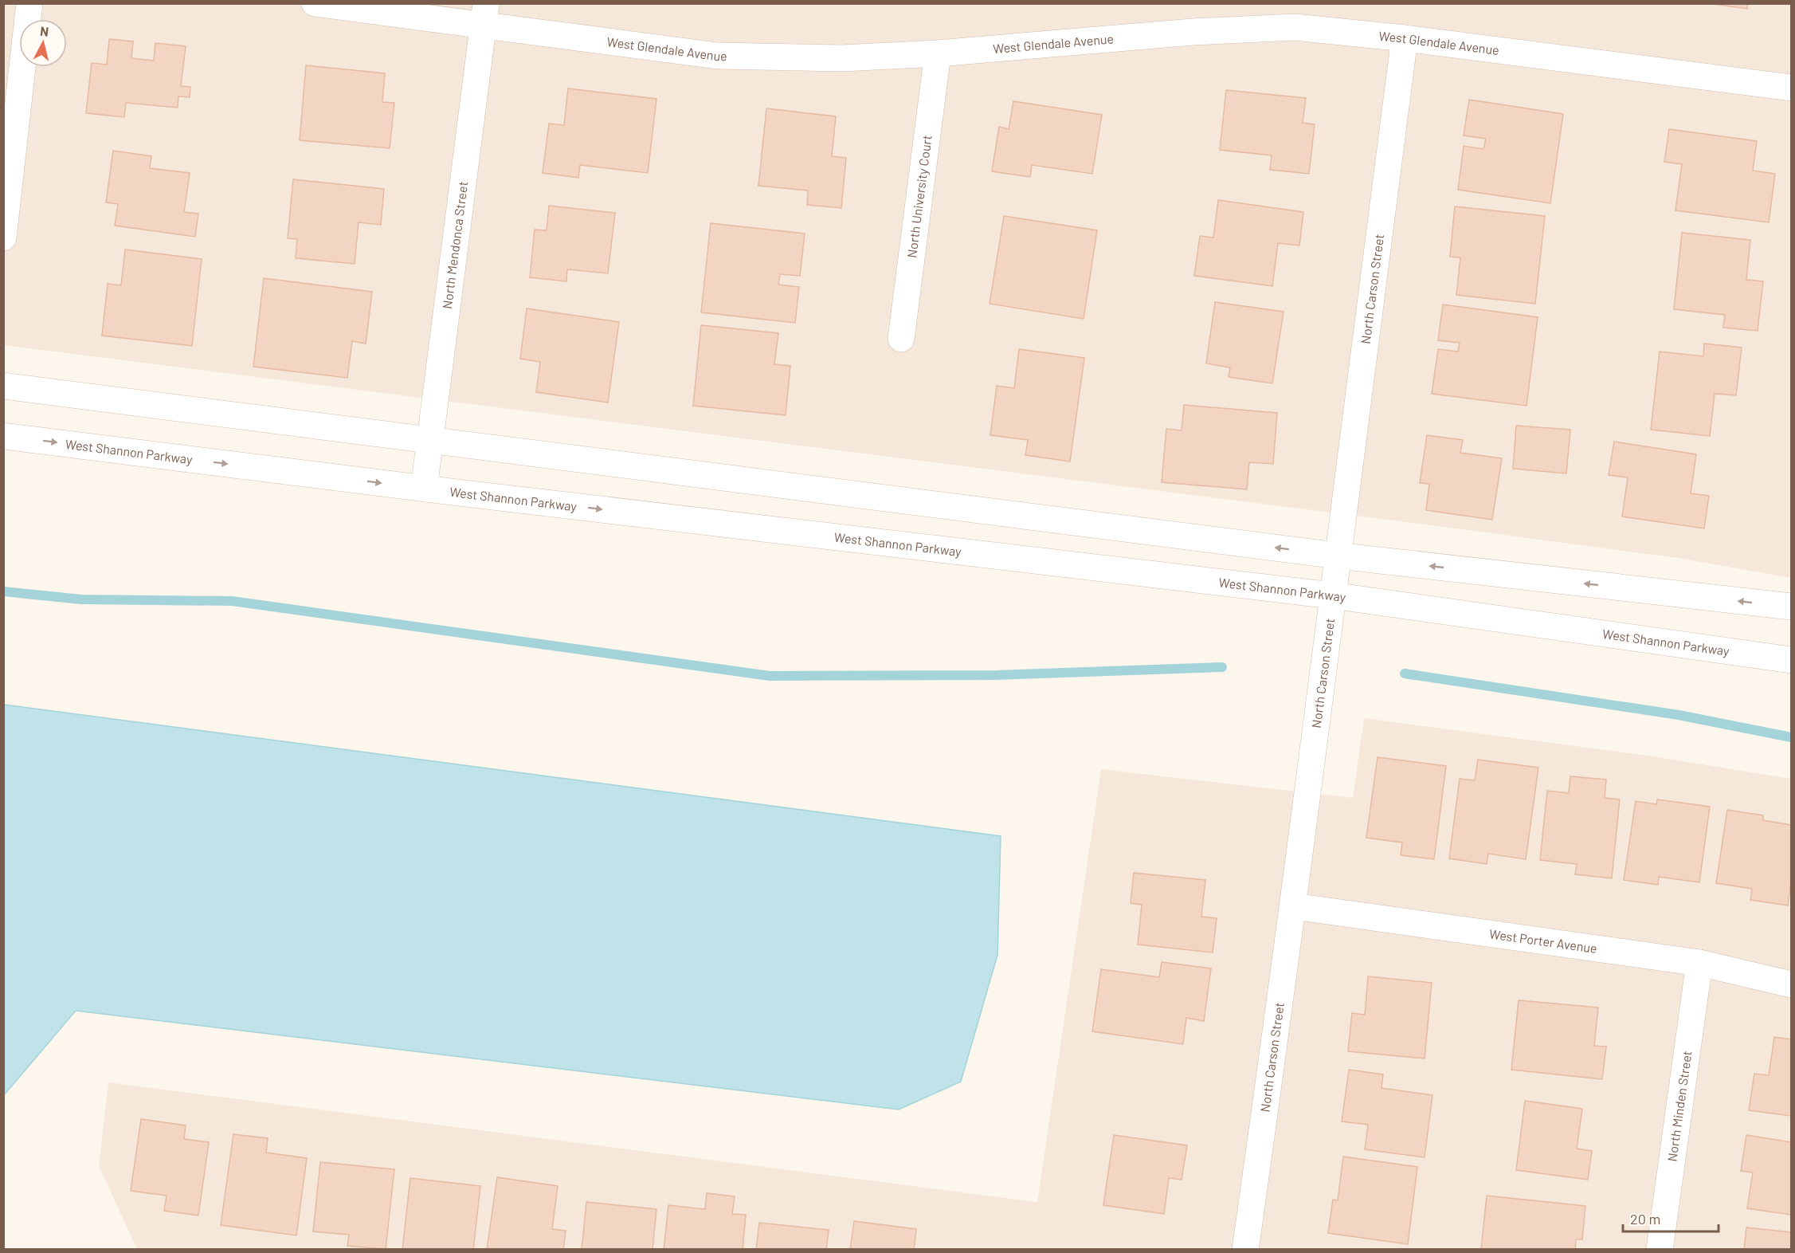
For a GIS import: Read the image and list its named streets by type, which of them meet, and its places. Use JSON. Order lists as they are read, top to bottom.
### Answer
{
  "streets": {
    "street": [
      "West Glendale Avenue",
      "North University Court",
      "North Mendonca Street",
      "North Carson Street",
      "West Shannon Parkway",
      "West Porter Avenue",
      "North Minden Street"
    ]
  },
  "crossings": [
    ["West Glendale Avenue", "North University Court"],
    ["West Glendale Avenue", "North Mendonca Street"],
    ["West Glendale Avenue", "North Carson Street"],
    ["North Mendonca Street", "West Shannon Parkway"],
    ["North Carson Street", "West Shannon Parkway"],
    ["North Carson Street", "West Porter Avenue"],
    ["West Porter Avenue", "North Minden Street"]
  ],
  "scale_bar": "20 m",
  "north": "top"
}
